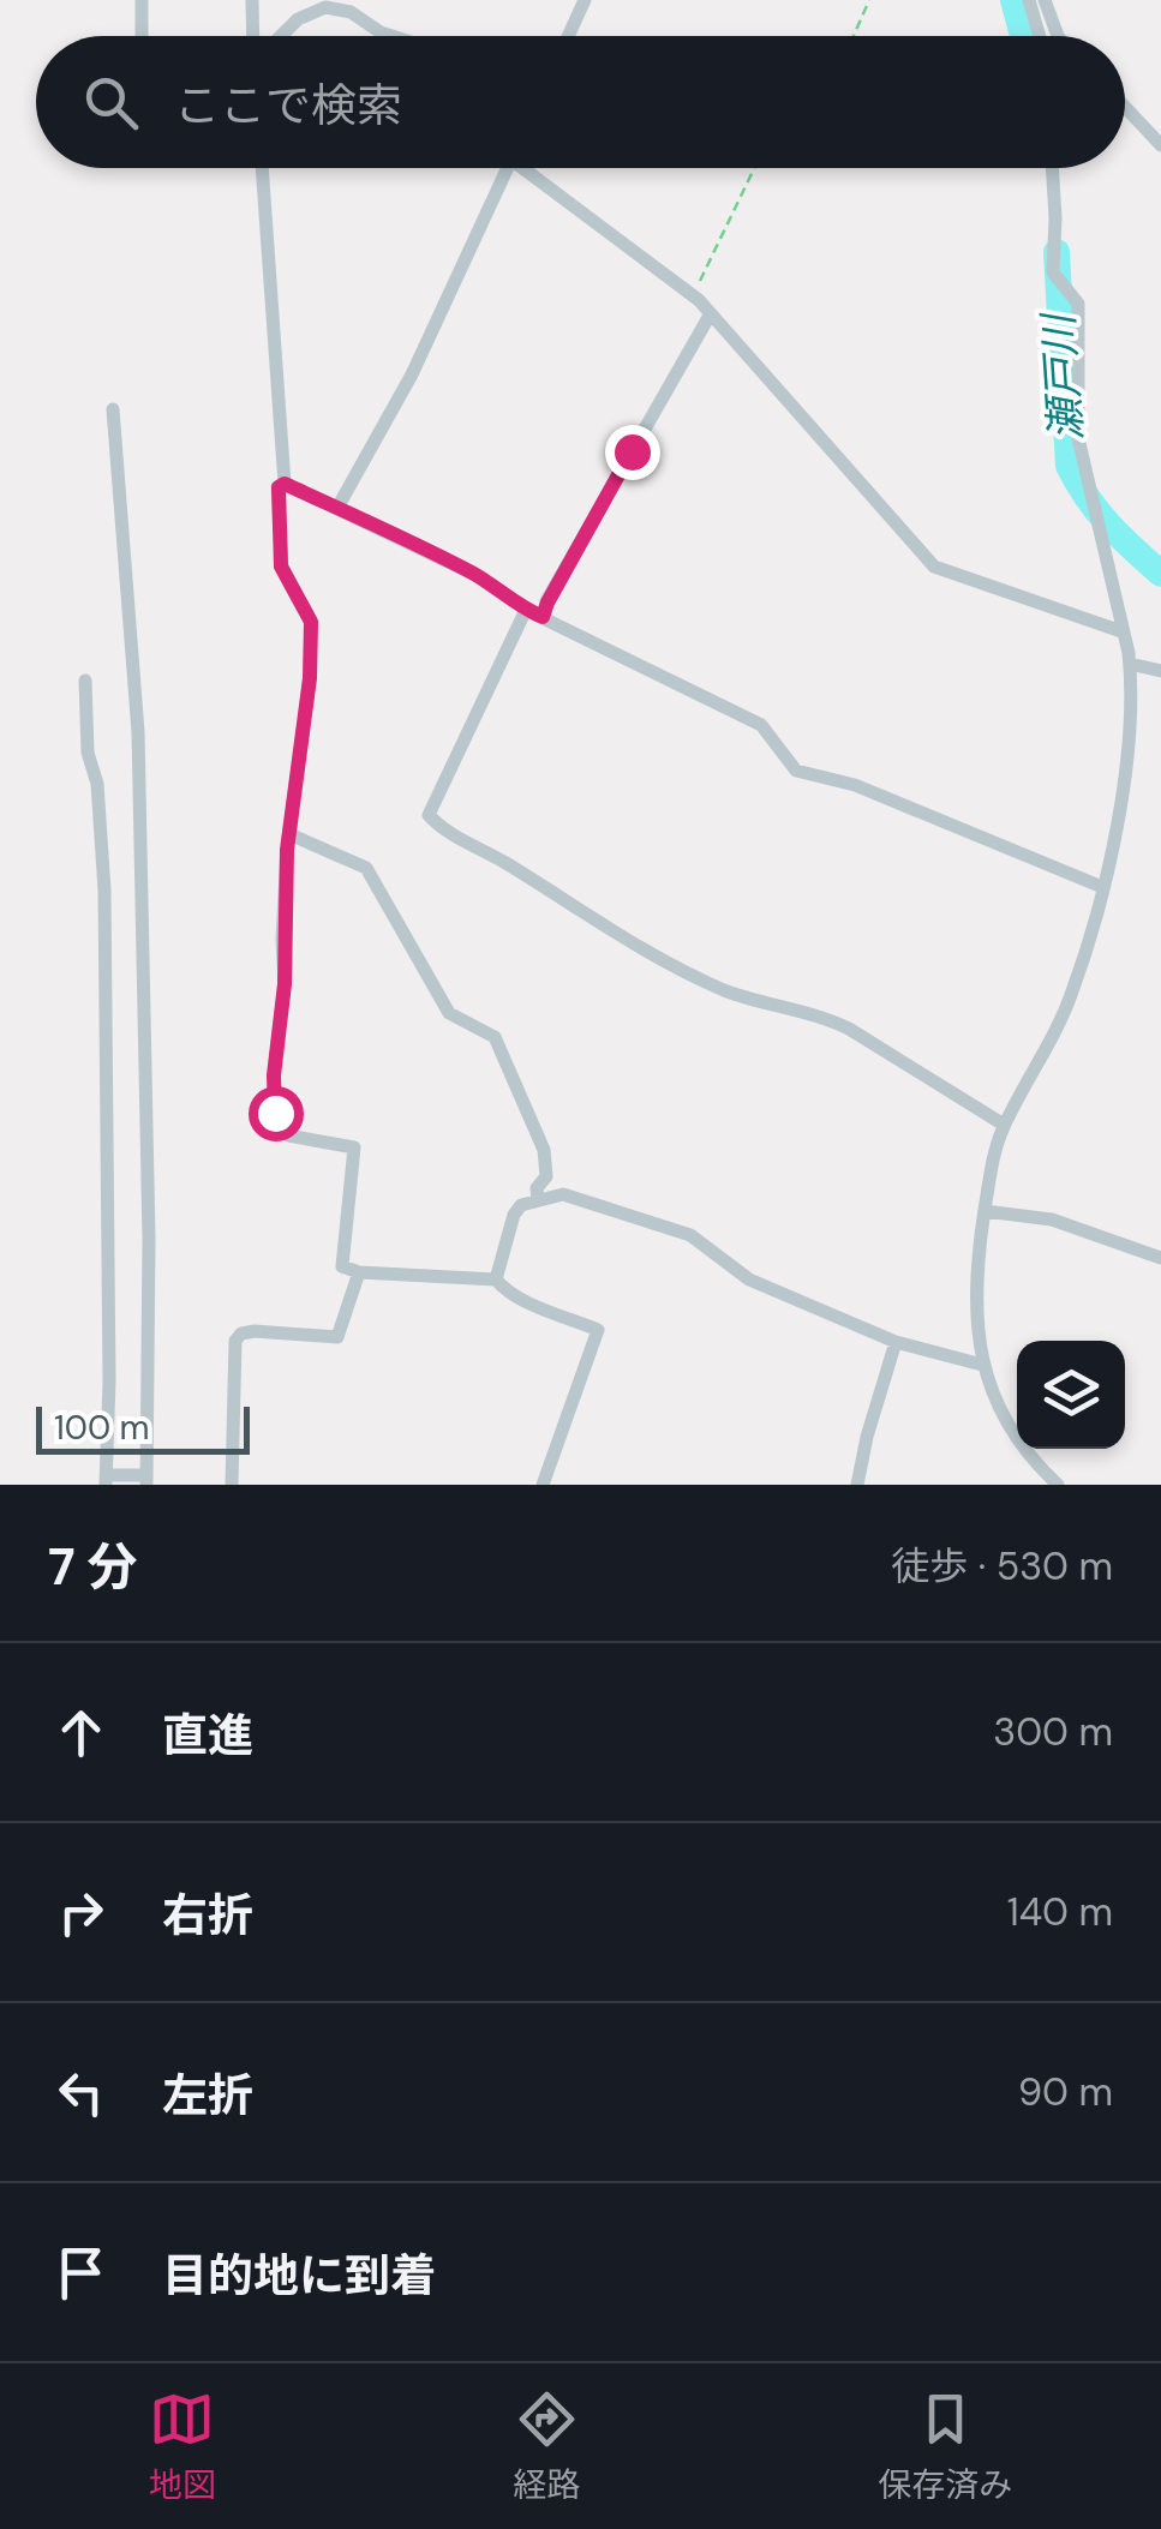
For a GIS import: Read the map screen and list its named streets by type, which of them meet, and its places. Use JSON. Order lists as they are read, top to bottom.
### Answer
{
  "water": ["瀬戸川"],
  "scale_bar": "100 m",
  "page": {
    "search": "ここで検索",
    "scale": "100 m",
    "heading": ["7 分", "徒歩 · 530 m"],
    "list": [
      ["直進", "300 m"],
      ["右折", "140 m"],
      ["左折", "90 m"],
      "目的地に到着"
    ],
    "nav": ["地図", "経路", "保存済み"]
  }
}
